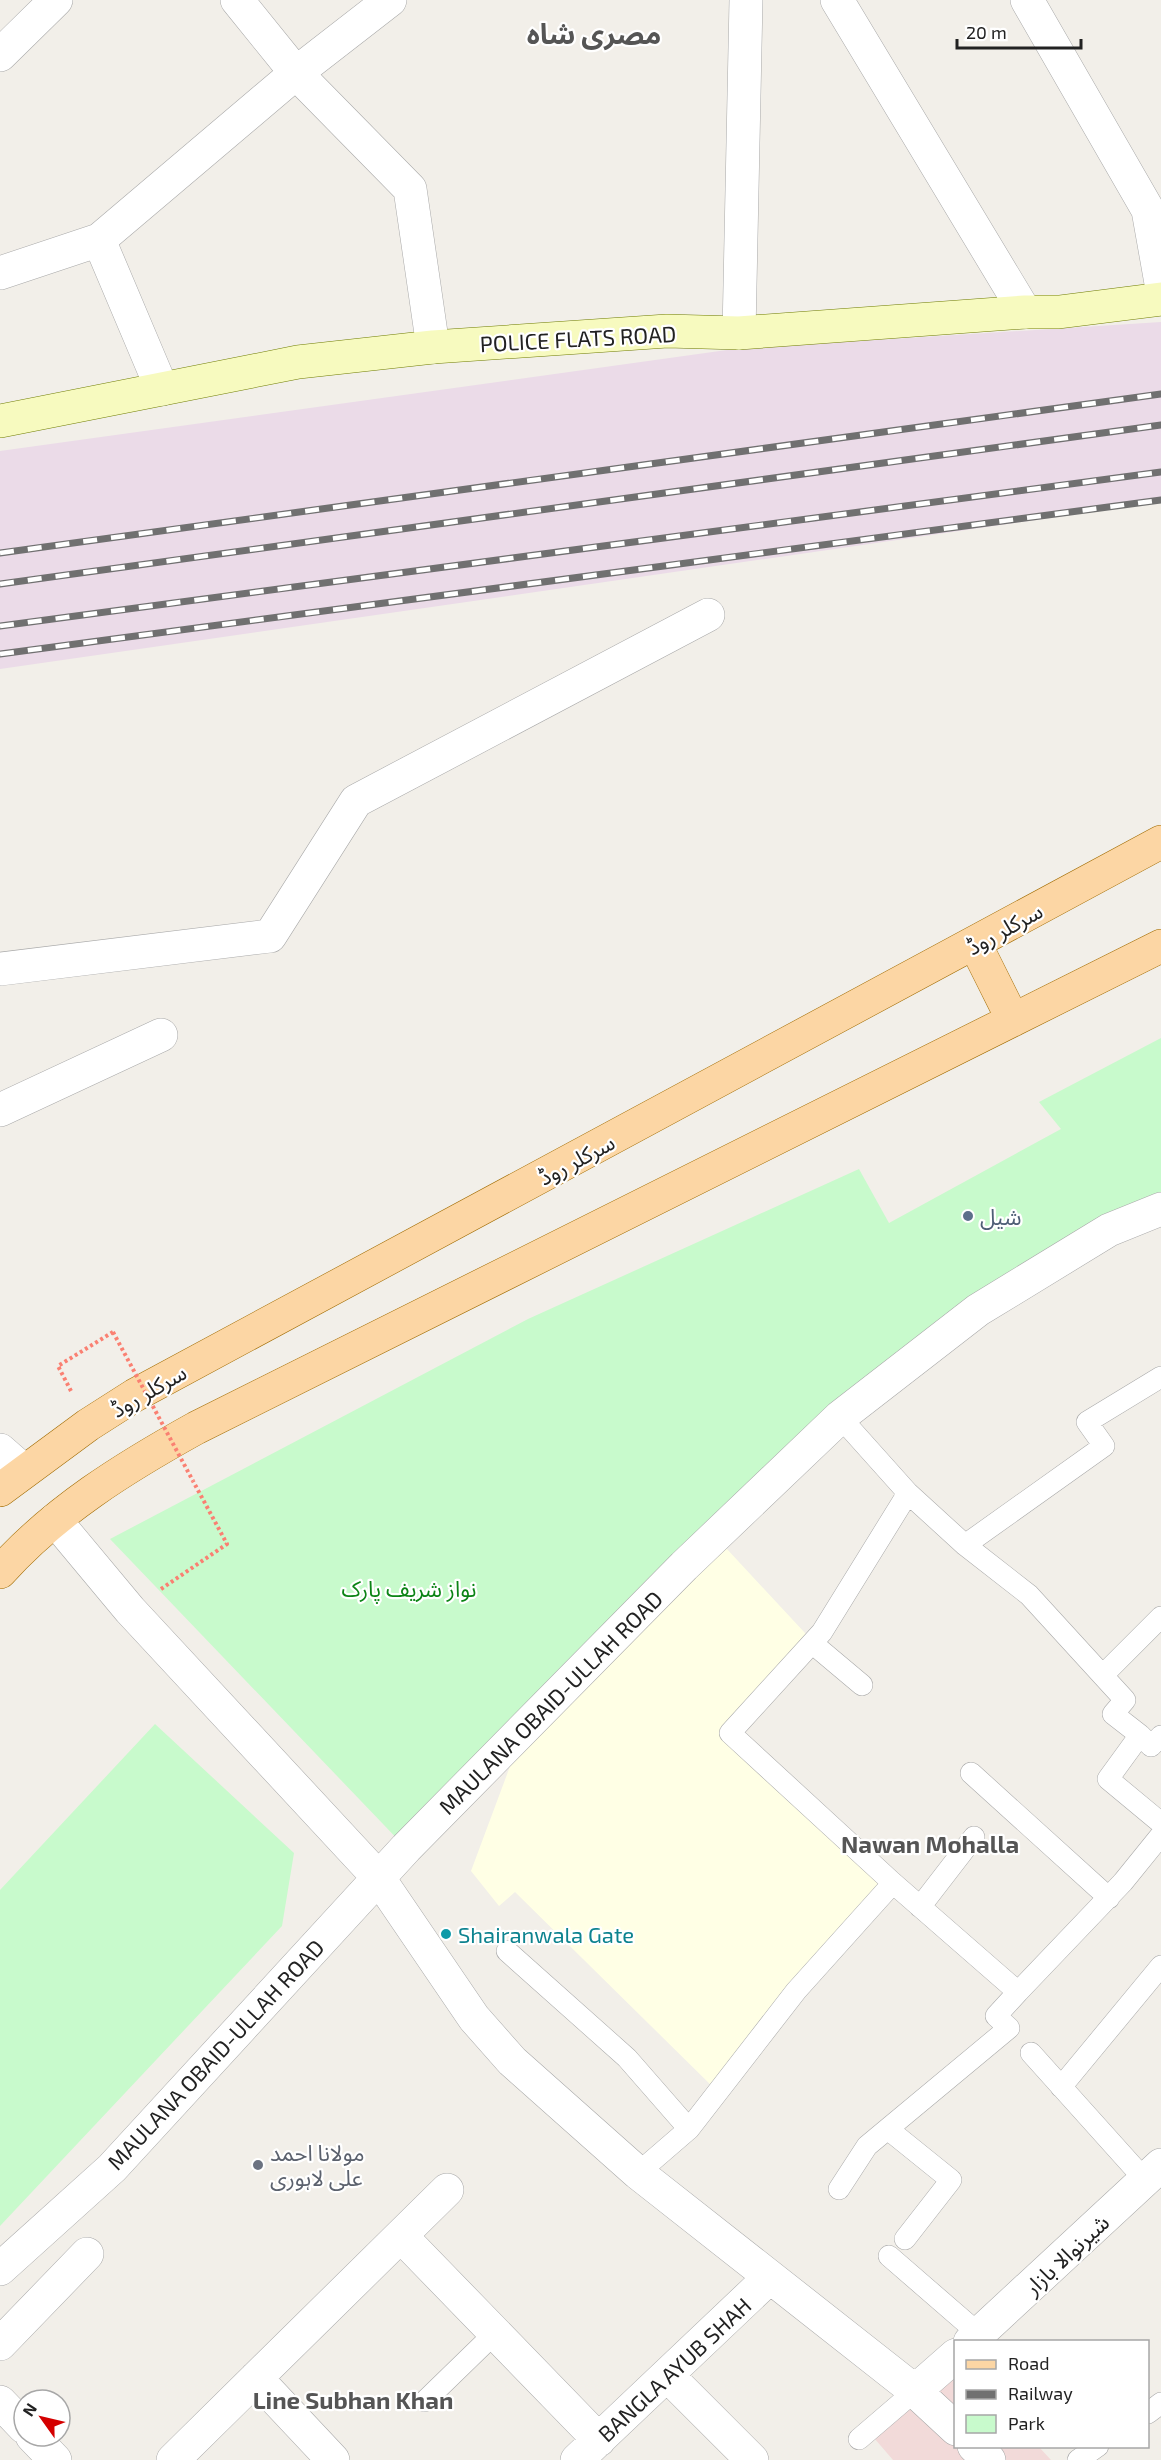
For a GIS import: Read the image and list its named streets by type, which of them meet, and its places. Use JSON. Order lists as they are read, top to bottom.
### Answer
{
  "streets": {
    "main road": ["سرکلر روڈ"],
    "street": [
      "POLICE FLATS ROAD",
      "MAULANA OBAID-ULLAH ROAD",
      "شیرنوالا بازار",
      "BANGLA AYUB SHAH"
    ]
  },
  "districts": ["مصری شاہ", "Nawan Mohalla", "Line Subhan Khan"],
  "parks": ["نواز شریف پارک"],
  "places": ["شیل", "Shairanwala Gate", "مولانا احمد علی لاہوری"],
  "legend": ["Road", "Railway", "Park"],
  "scale_bar": "20 m",
  "north": "top left"
}
